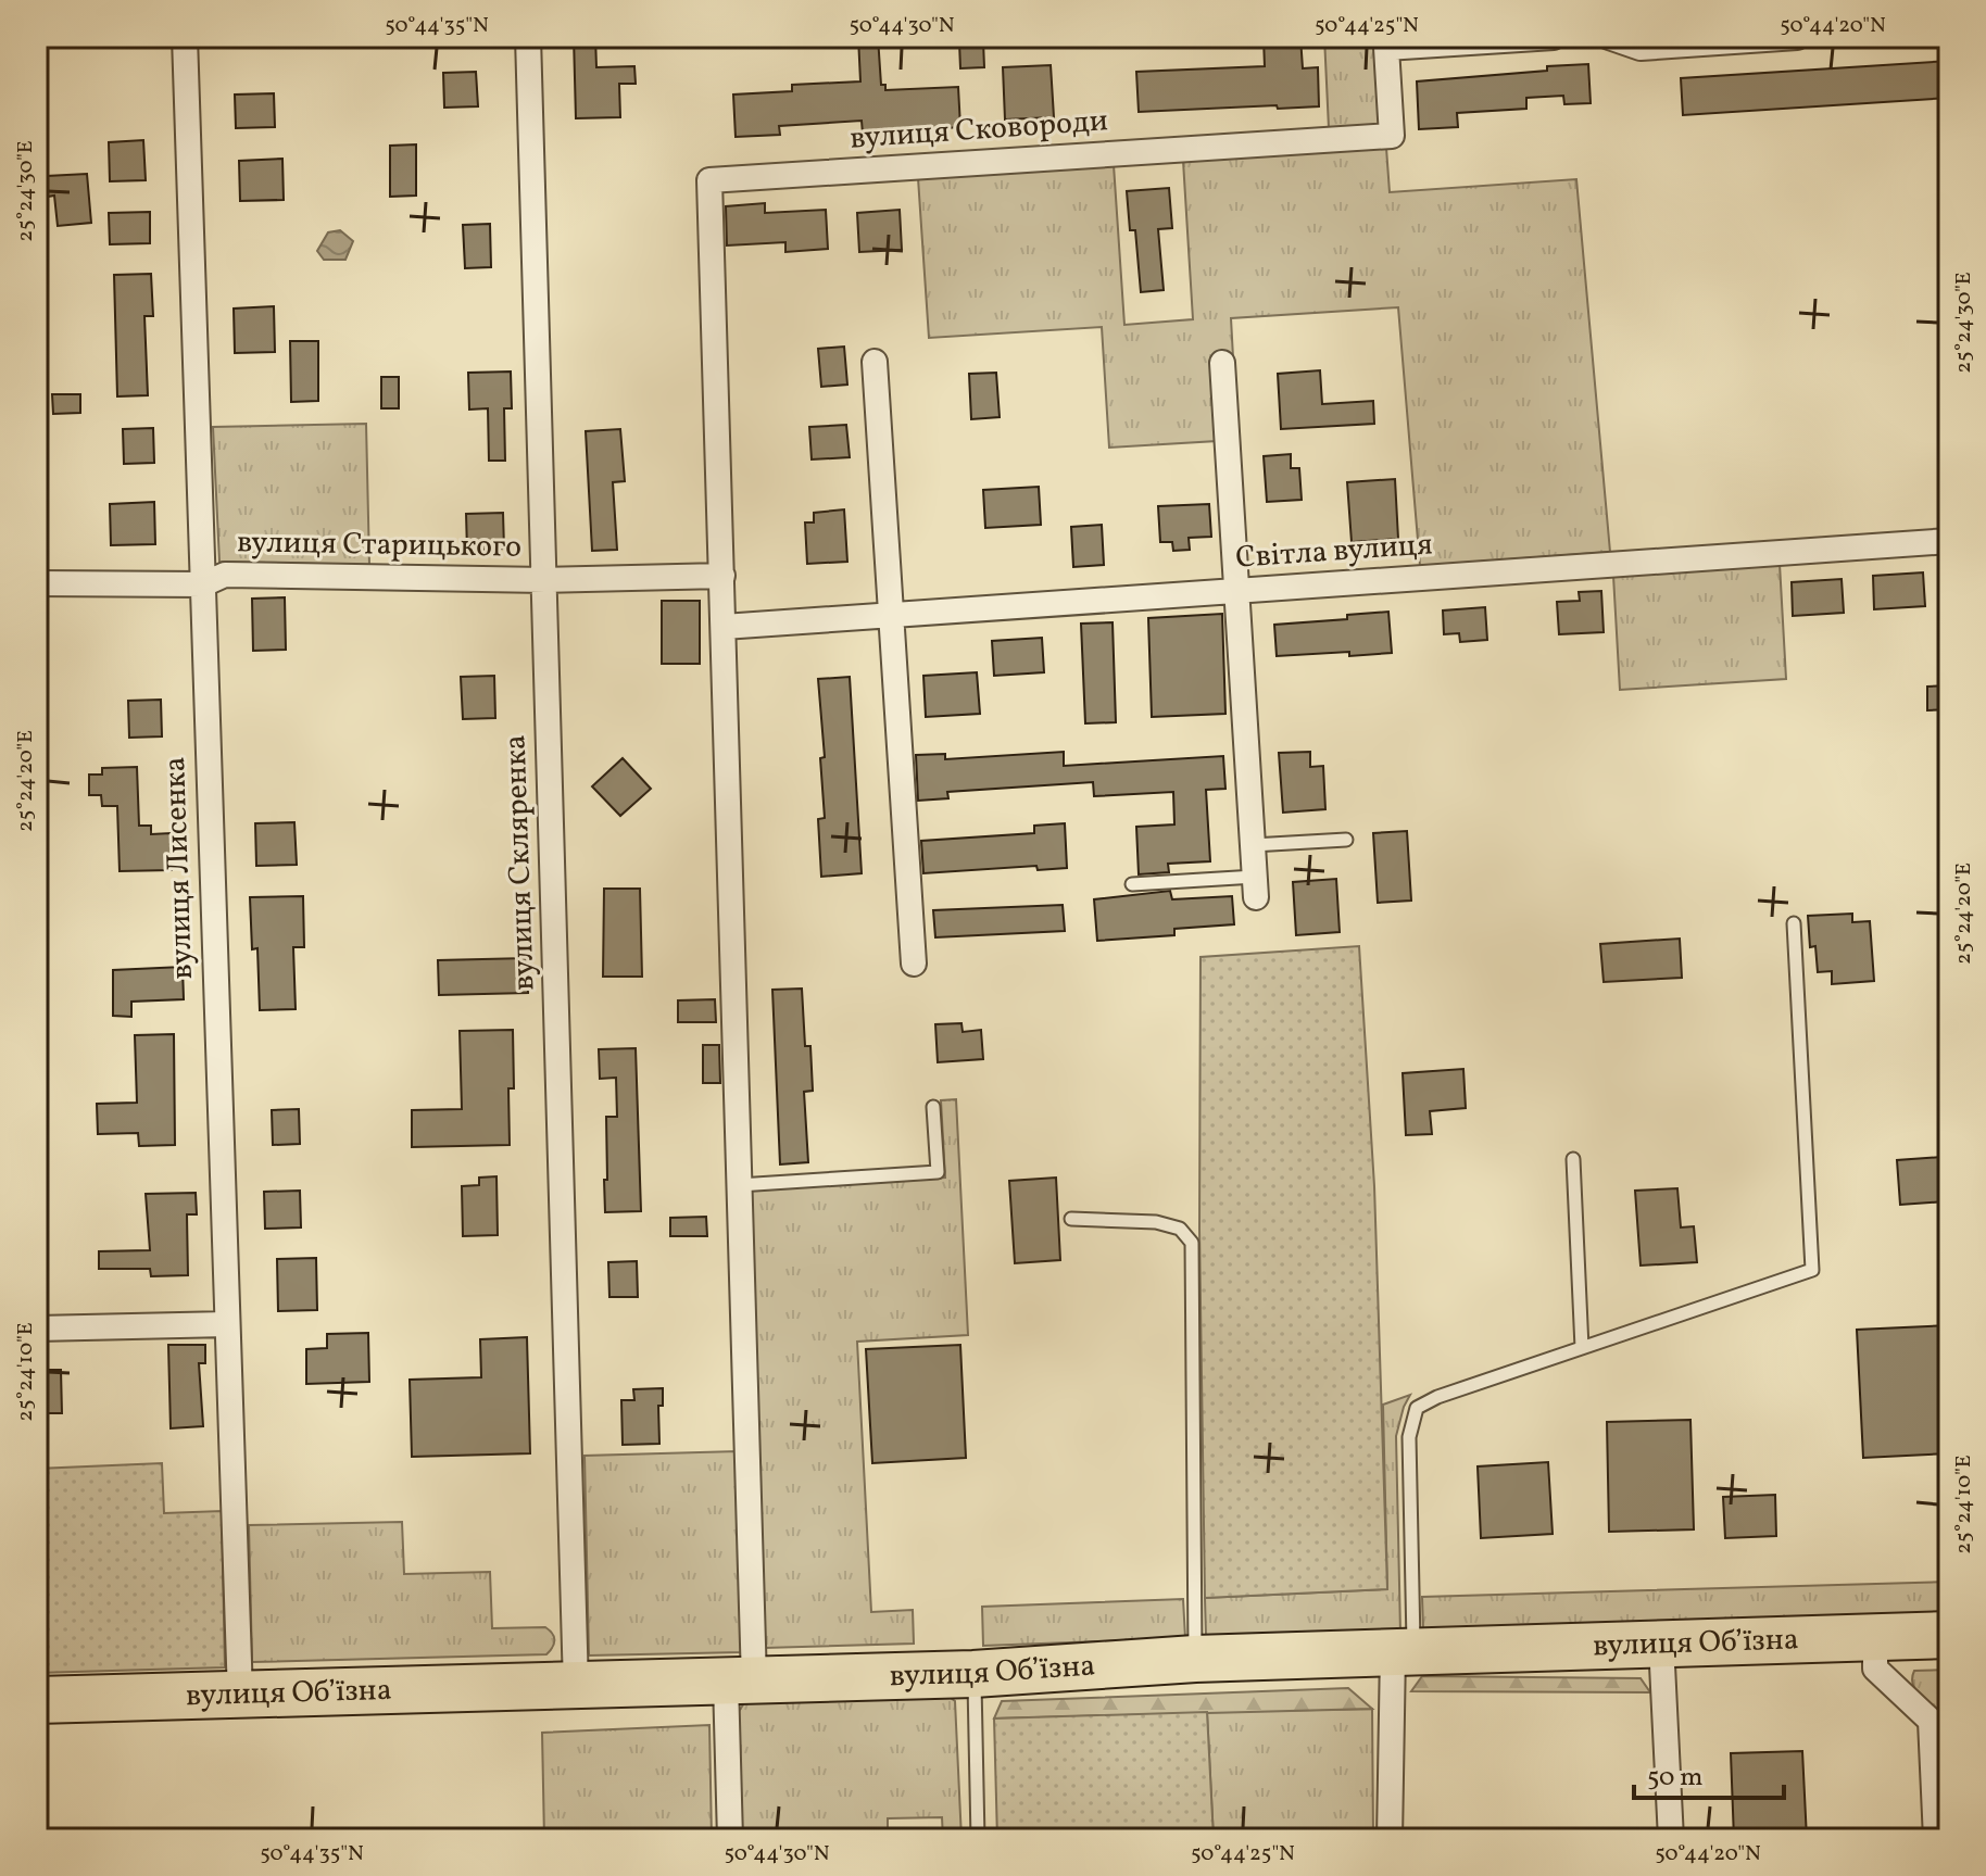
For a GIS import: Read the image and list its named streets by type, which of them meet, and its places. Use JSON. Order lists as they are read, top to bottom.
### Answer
{
  "streets": {
    "highway": ["вулиця Об’їзна"],
    "street": [
      "вулиця Сковороди",
      "вулиця Старицького",
      "Світла вулиця",
      "вулиця Скляренка",
      "вулиця Лисенка"
    ]
  },
  "crossings": [
    ["вулиця Сковороди", "вулиця Старицького"],
    ["вулиця Старицького", "вулиця Скляренка"],
    ["вулиця Старицького", "вулиця Лисенка"],
    ["вулиця Скляренка", "вулиця Об’їзна"],
    ["вулиця Лисенка", "вулиця Об’їзна"]
  ],
  "scale_bar": "50 m",
  "coordinates": [
    "50°44'35\"N",
    "50°44'30\"N",
    "50°44'25\"N",
    "50°44'20\"N",
    "25°24'30\"E",
    "25°24'20\"E",
    "25°24'10\"E"
  ]
}
